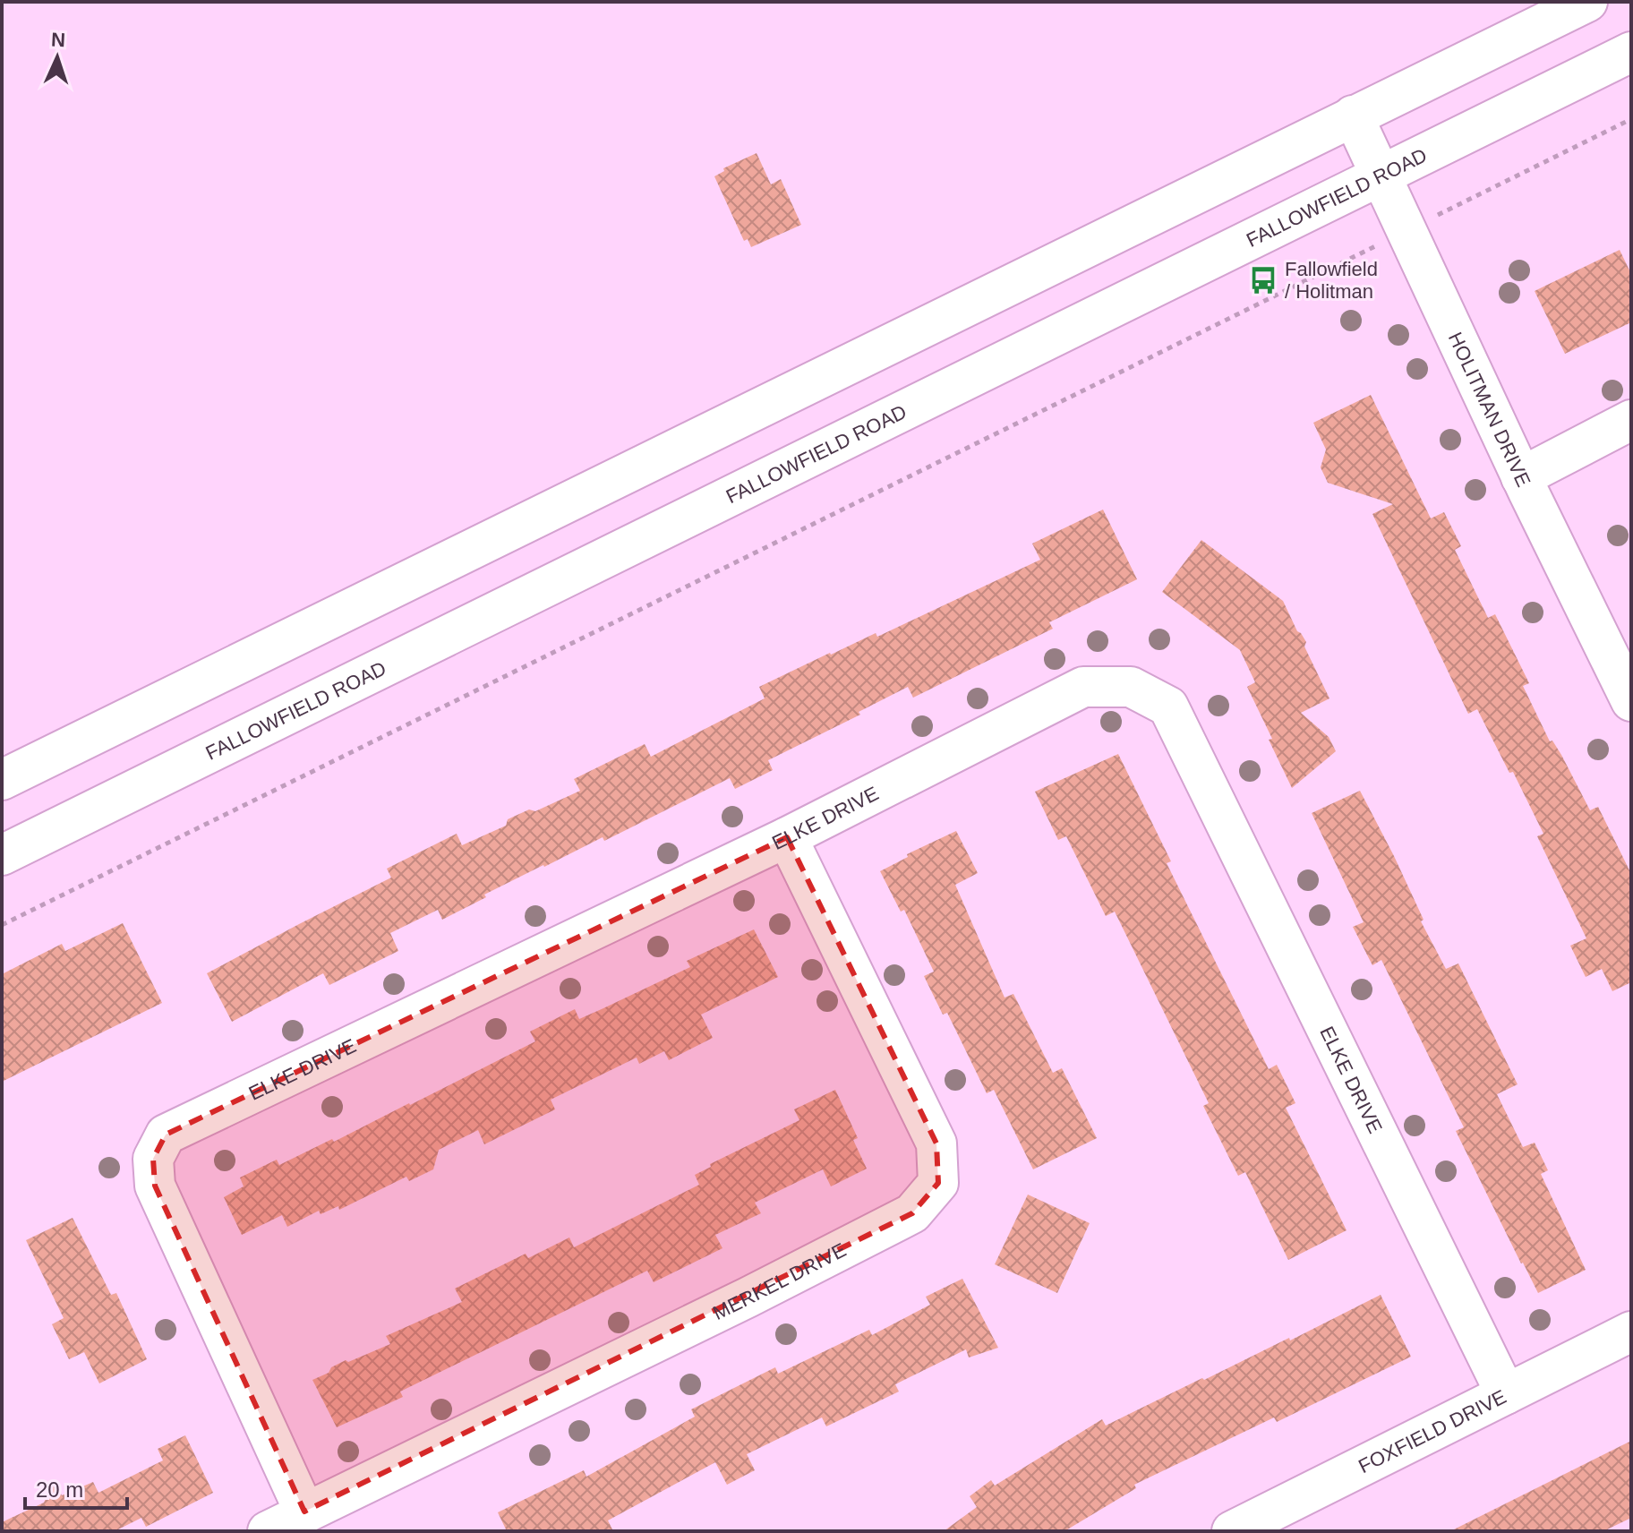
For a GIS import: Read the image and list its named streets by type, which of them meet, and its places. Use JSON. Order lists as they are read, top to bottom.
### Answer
{
  "streets": {
    "street": [
      "FALLOWFIELD ROAD",
      "HOLITMAN DRIVE",
      "ELKE DRIVE",
      "MERKEL DRIVE",
      "FOXFIELD DRIVE"
    ]
  },
  "crossings": [
    ["FALLOWFIELD ROAD", "HOLITMAN DRIVE"],
    ["ELKE DRIVE", "MERKEL DRIVE"],
    ["ELKE DRIVE", "FOXFIELD DRIVE"]
  ],
  "places": {
    "bus stop": ["Fallowfield / Holitman"]
  },
  "scale_bar": "20 m",
  "north": "top"
}
